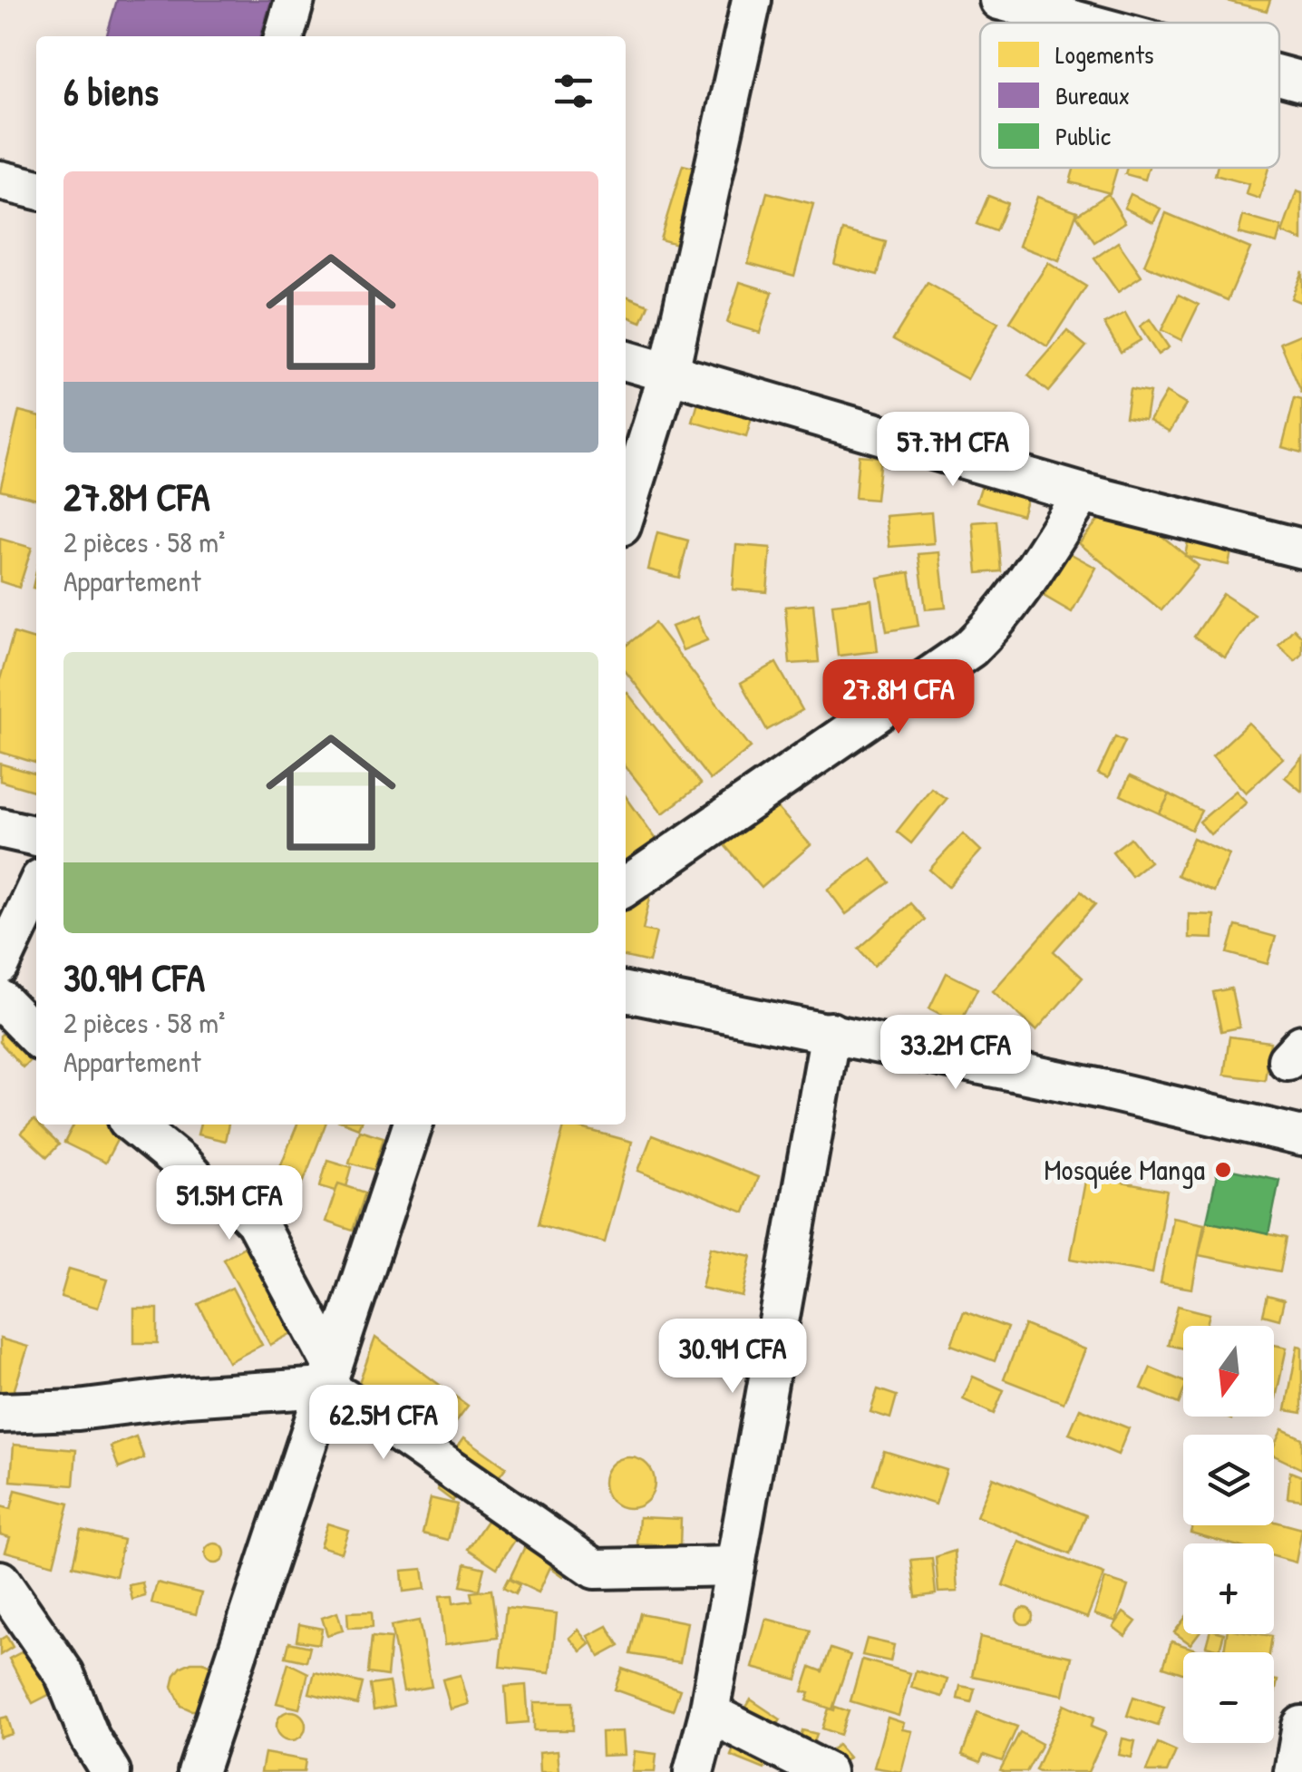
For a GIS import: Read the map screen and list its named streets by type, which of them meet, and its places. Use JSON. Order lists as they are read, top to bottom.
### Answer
{
  "places": ["Mosquée Manga"],
  "legend": ["Logements", "Bureaux", "Public"],
  "north": "bottom",
  "page": {
    "heading": "6 biens",
    "list": [
      {
        "name": "27.8M CFA",
        "note": "2 pièces · 58 m² · Appartement"
      },
      {
        "name": "30.9M CFA",
        "note": "2 pièces · 58 m² · Appartement"
      }
    ],
    "price": [
      "57.7M CFA",
      "27.8M CFA",
      "33.2M CFA",
      "51.5M CFA",
      "30.9M CFA",
      "62.5M CFA"
    ],
    "map_buttons": ["+", "−"]
  }
}
